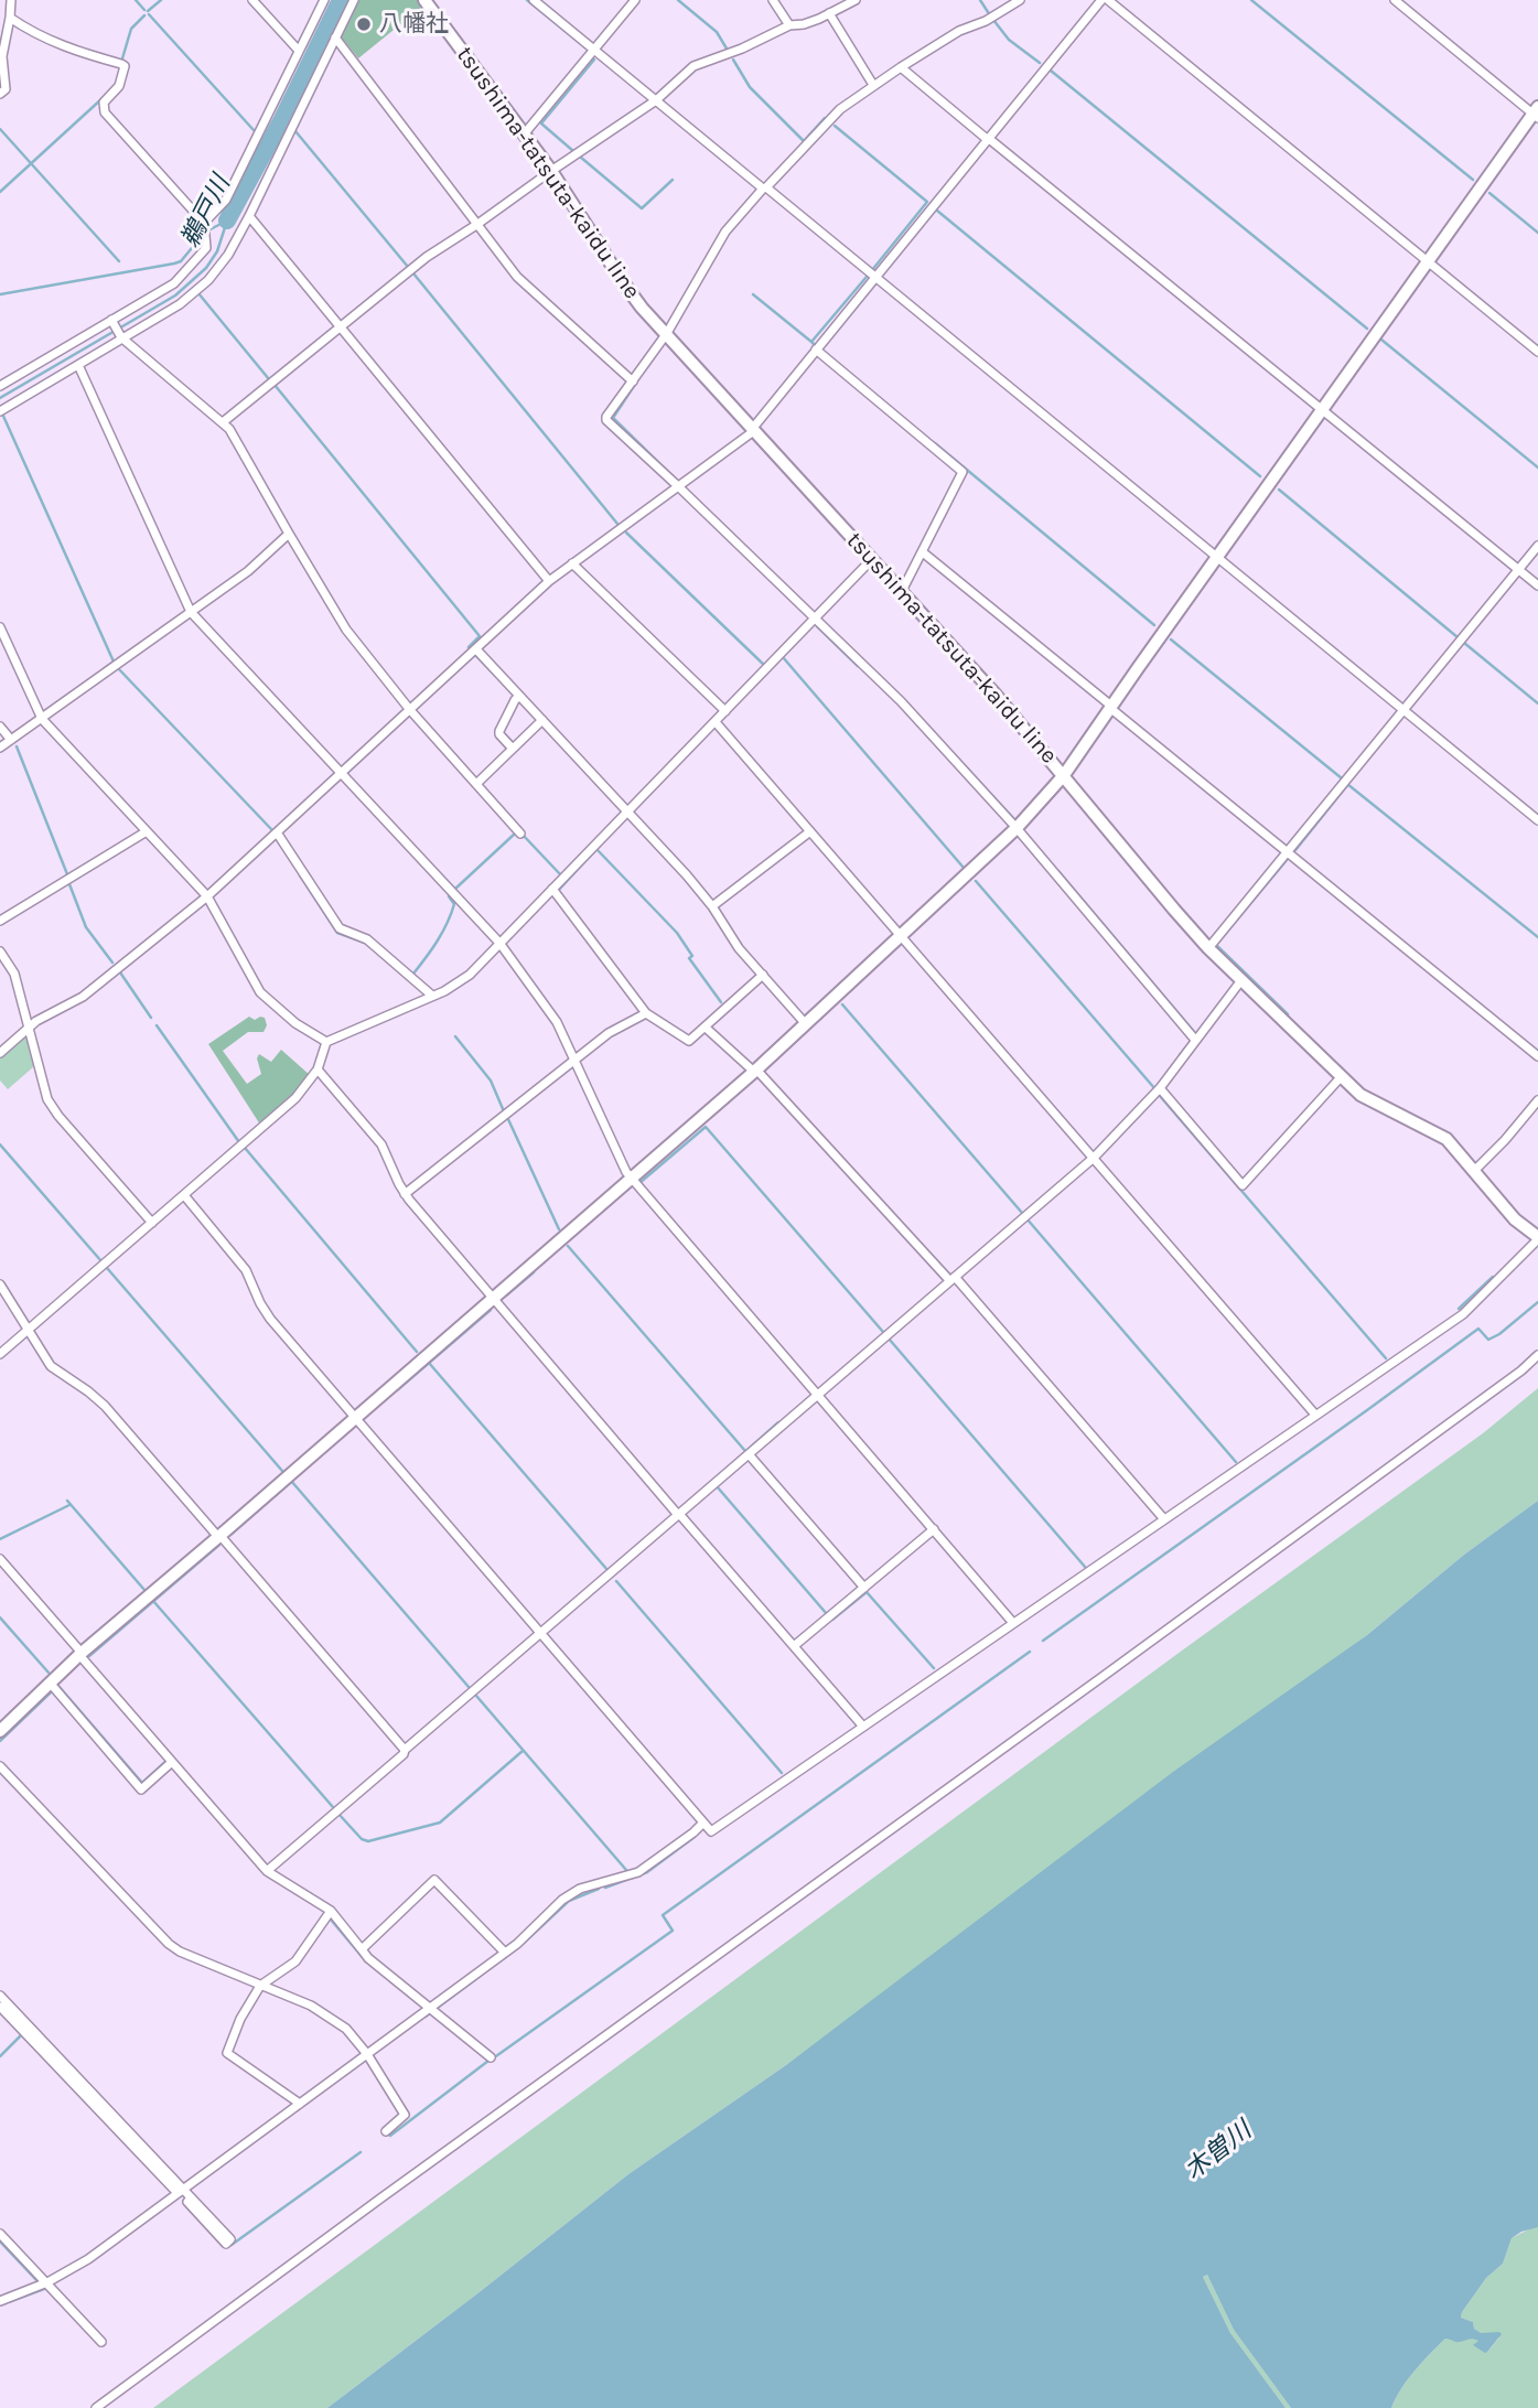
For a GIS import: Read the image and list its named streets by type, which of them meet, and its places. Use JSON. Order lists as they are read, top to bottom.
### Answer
{
  "streets": {
    "street": ["tsushima-tatsuta-kaidu line"]
  },
  "water": ["鵜戸川", "木曽川"],
  "places": ["八幡社"]
}
